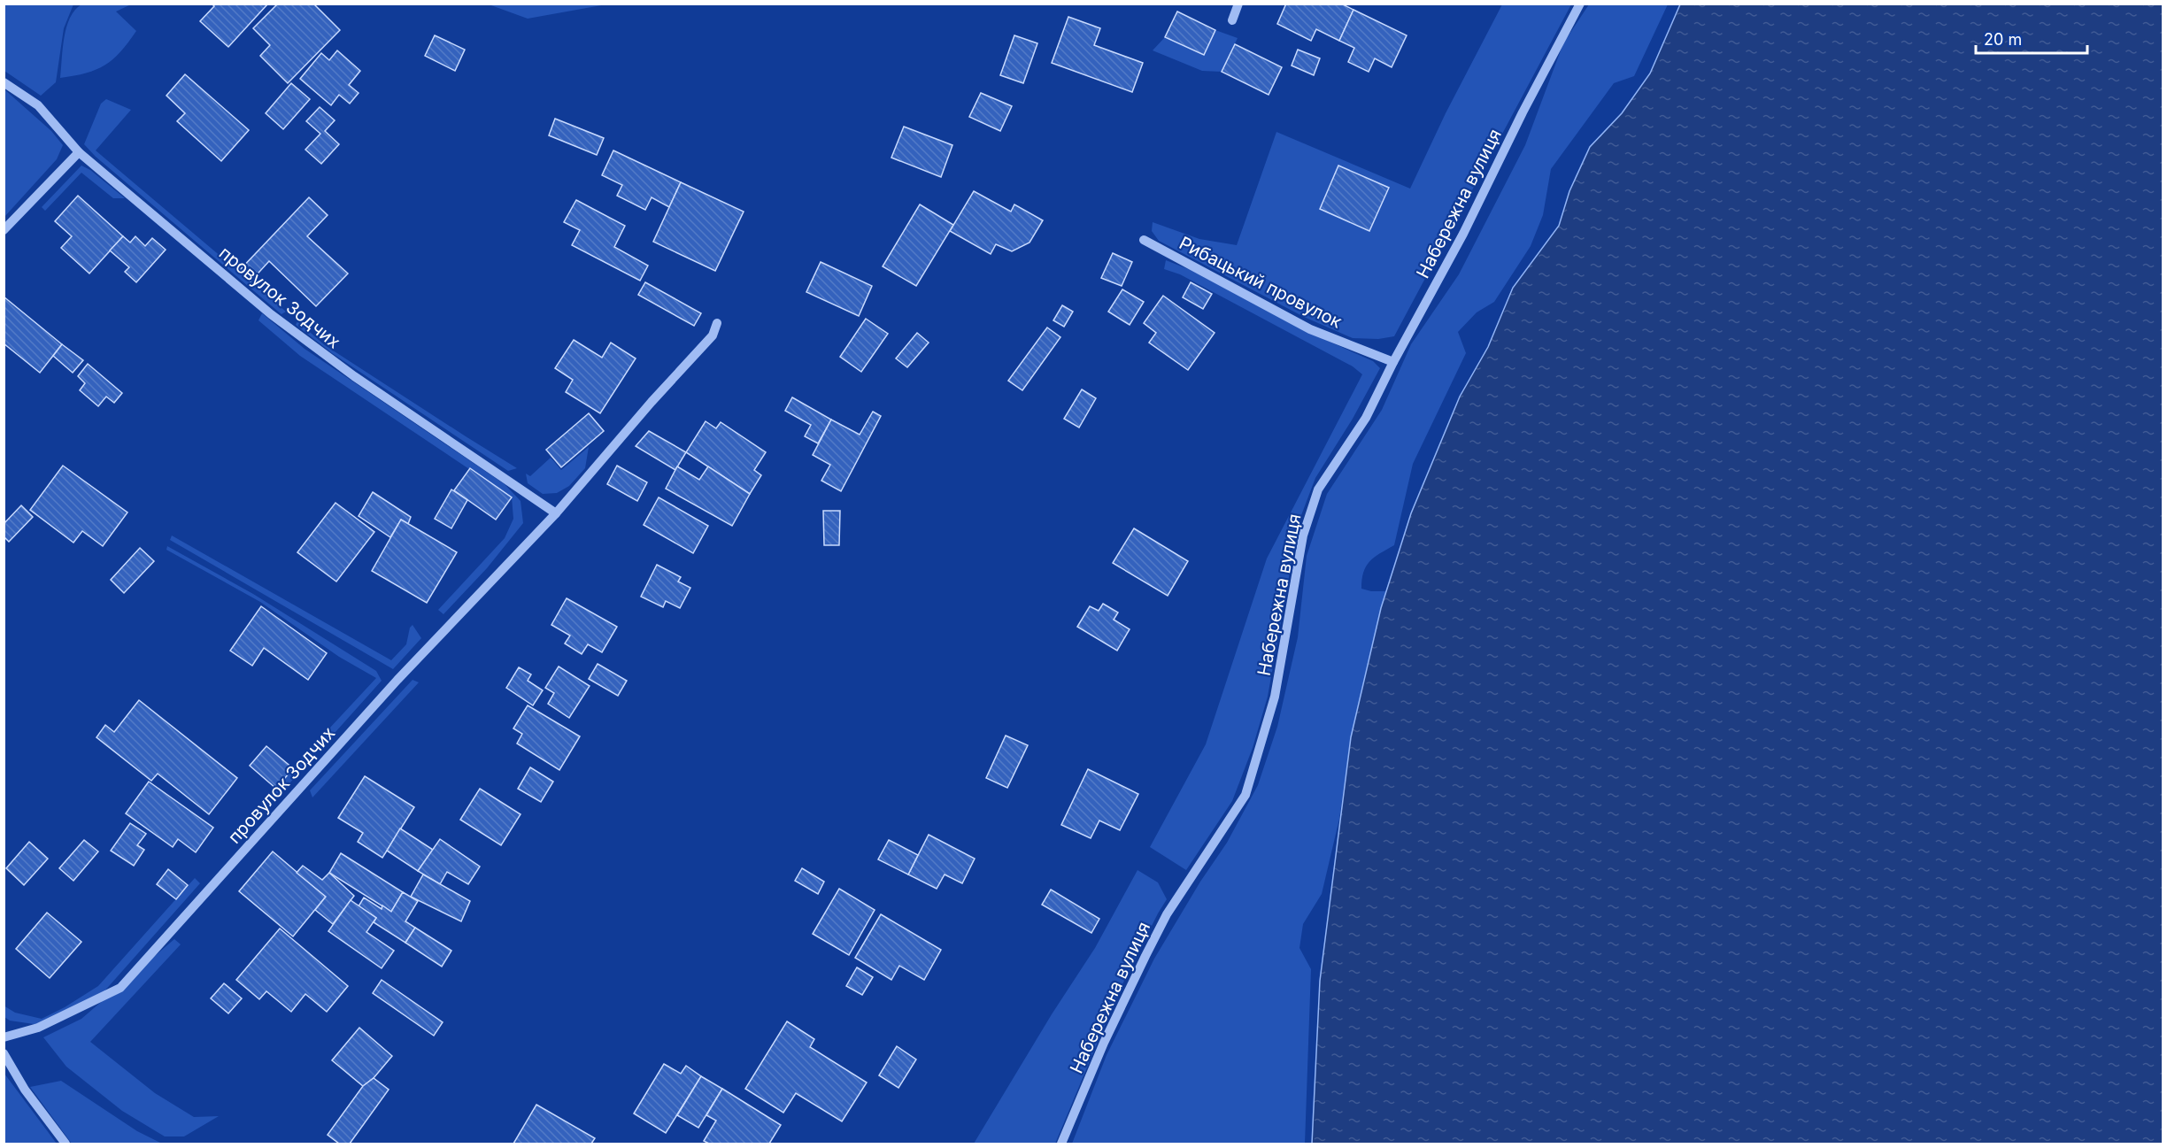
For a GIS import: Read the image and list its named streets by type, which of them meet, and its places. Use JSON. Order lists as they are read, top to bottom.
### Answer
{
  "streets": {
    "street": ["Набережна вулиця", "Рибацький провулок", "провулок Зодчих"]
  },
  "crossings": [
    ["Набережна вулиця", "Рибацький провулок"]
  ],
  "scale_bar": "20 m"
}
